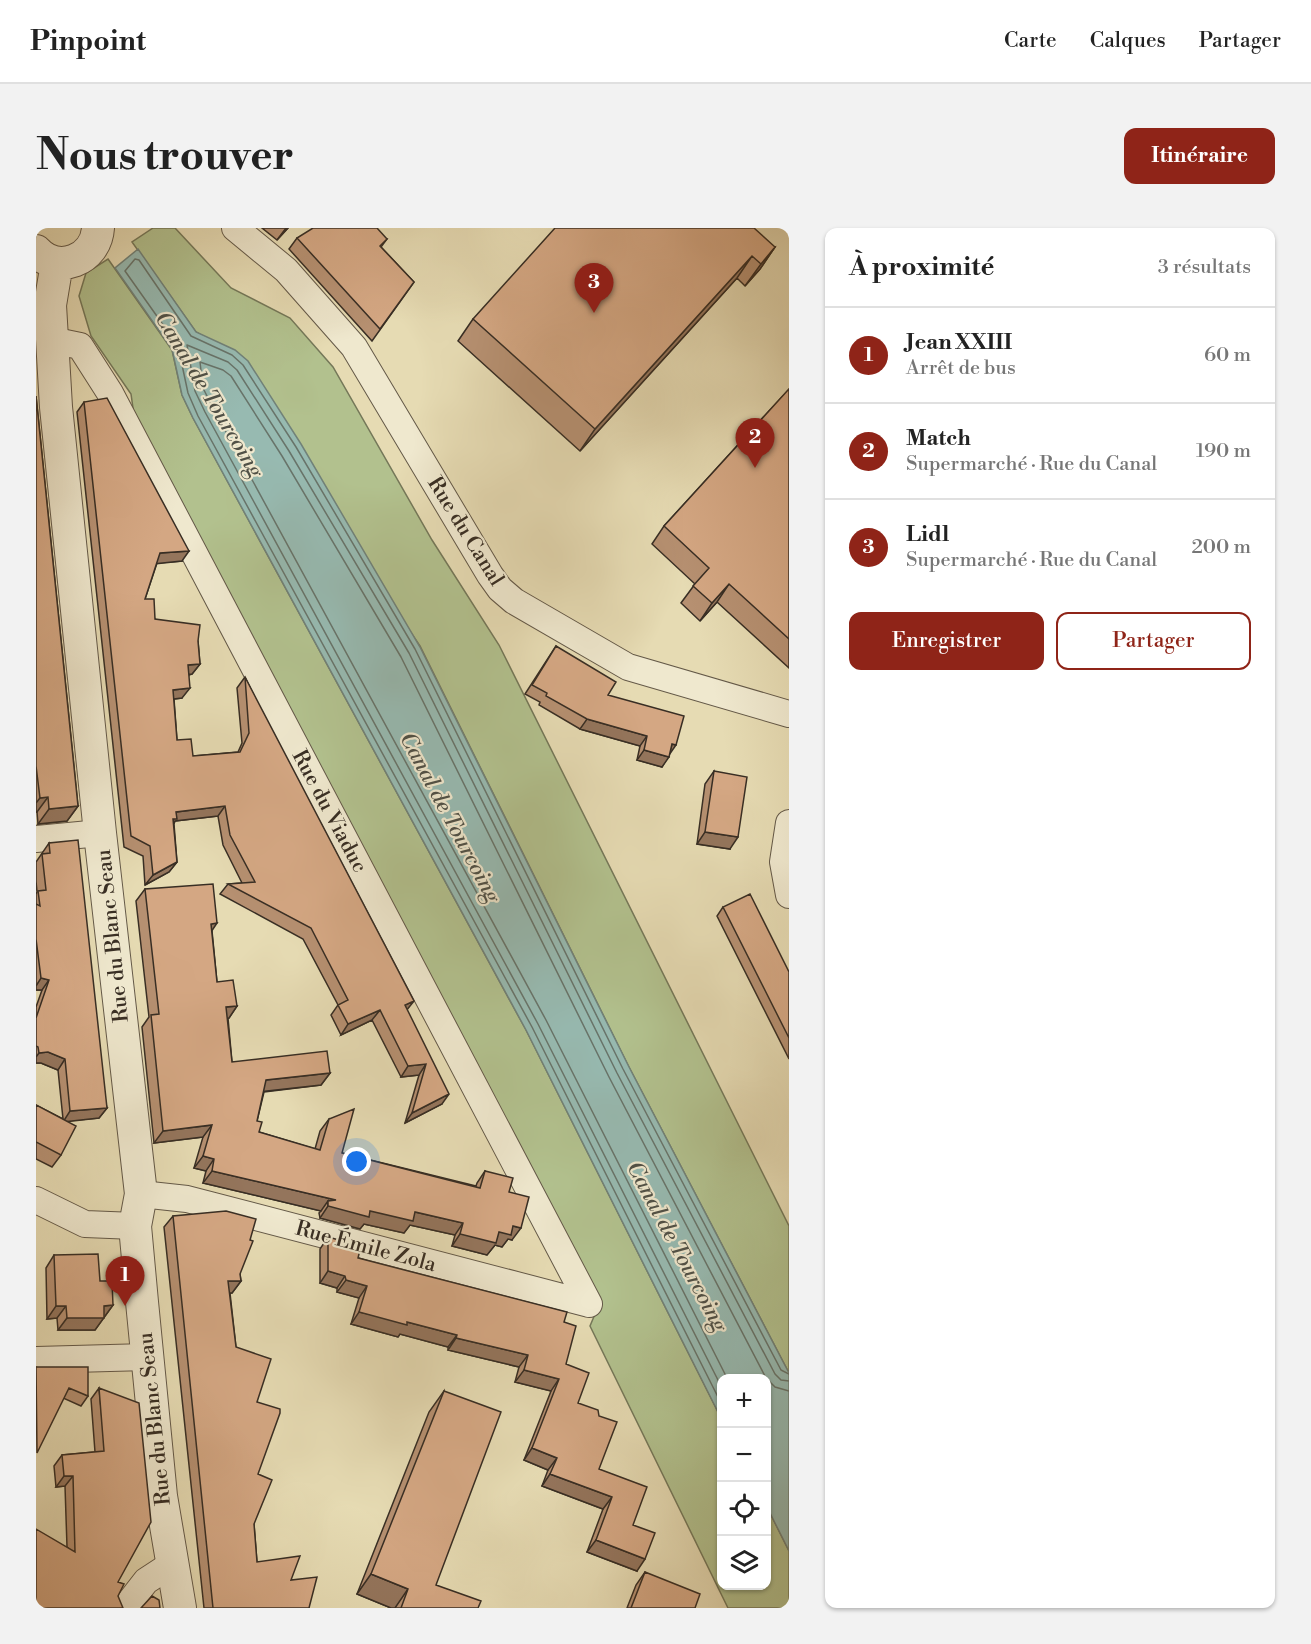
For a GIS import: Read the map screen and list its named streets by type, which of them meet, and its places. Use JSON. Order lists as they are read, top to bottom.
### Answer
{
  "streets": {
    "street": [
      "Rue du Canal",
      "Rue du Viaduc",
      "Rue du Blanc Seau",
      "Rue Émile Zola"
    ]
  },
  "crossings": [
    ["Rue du Viaduc", "Rue du Blanc Seau"],
    ["Rue du Viaduc", "Rue Émile Zola"],
    ["Rue du Blanc Seau", "Rue Émile Zola"]
  ],
  "water": ["Canal de Tourcoing"],
  "page": {
    "header": "Pinpoint",
    "nav": ["Carte", "Calques", "Partager"],
    "buttons": [
      "Itinéraire",
      ["Enregistrer", "Partager"]
    ],
    "title": "Nous trouver",
    "heading": ["À proximité", "3 résultats"],
    "pins": ["3", "2", "1"],
    "list": [
      {
        "mark": "1",
        "name": "Jean XXIII",
        "note": "Arrêt de bus",
        "value": "60 m"
      },
      {
        "mark": "2",
        "name": "Match",
        "note": "Supermarché · Rue du Canal",
        "value": "190 m"
      },
      {
        "mark": "3",
        "name": "Lidl",
        "note": "Supermarché · Rue du Canal",
        "value": "200 m"
      }
    ],
    "map_buttons": ["+", "−"]
  }
}
